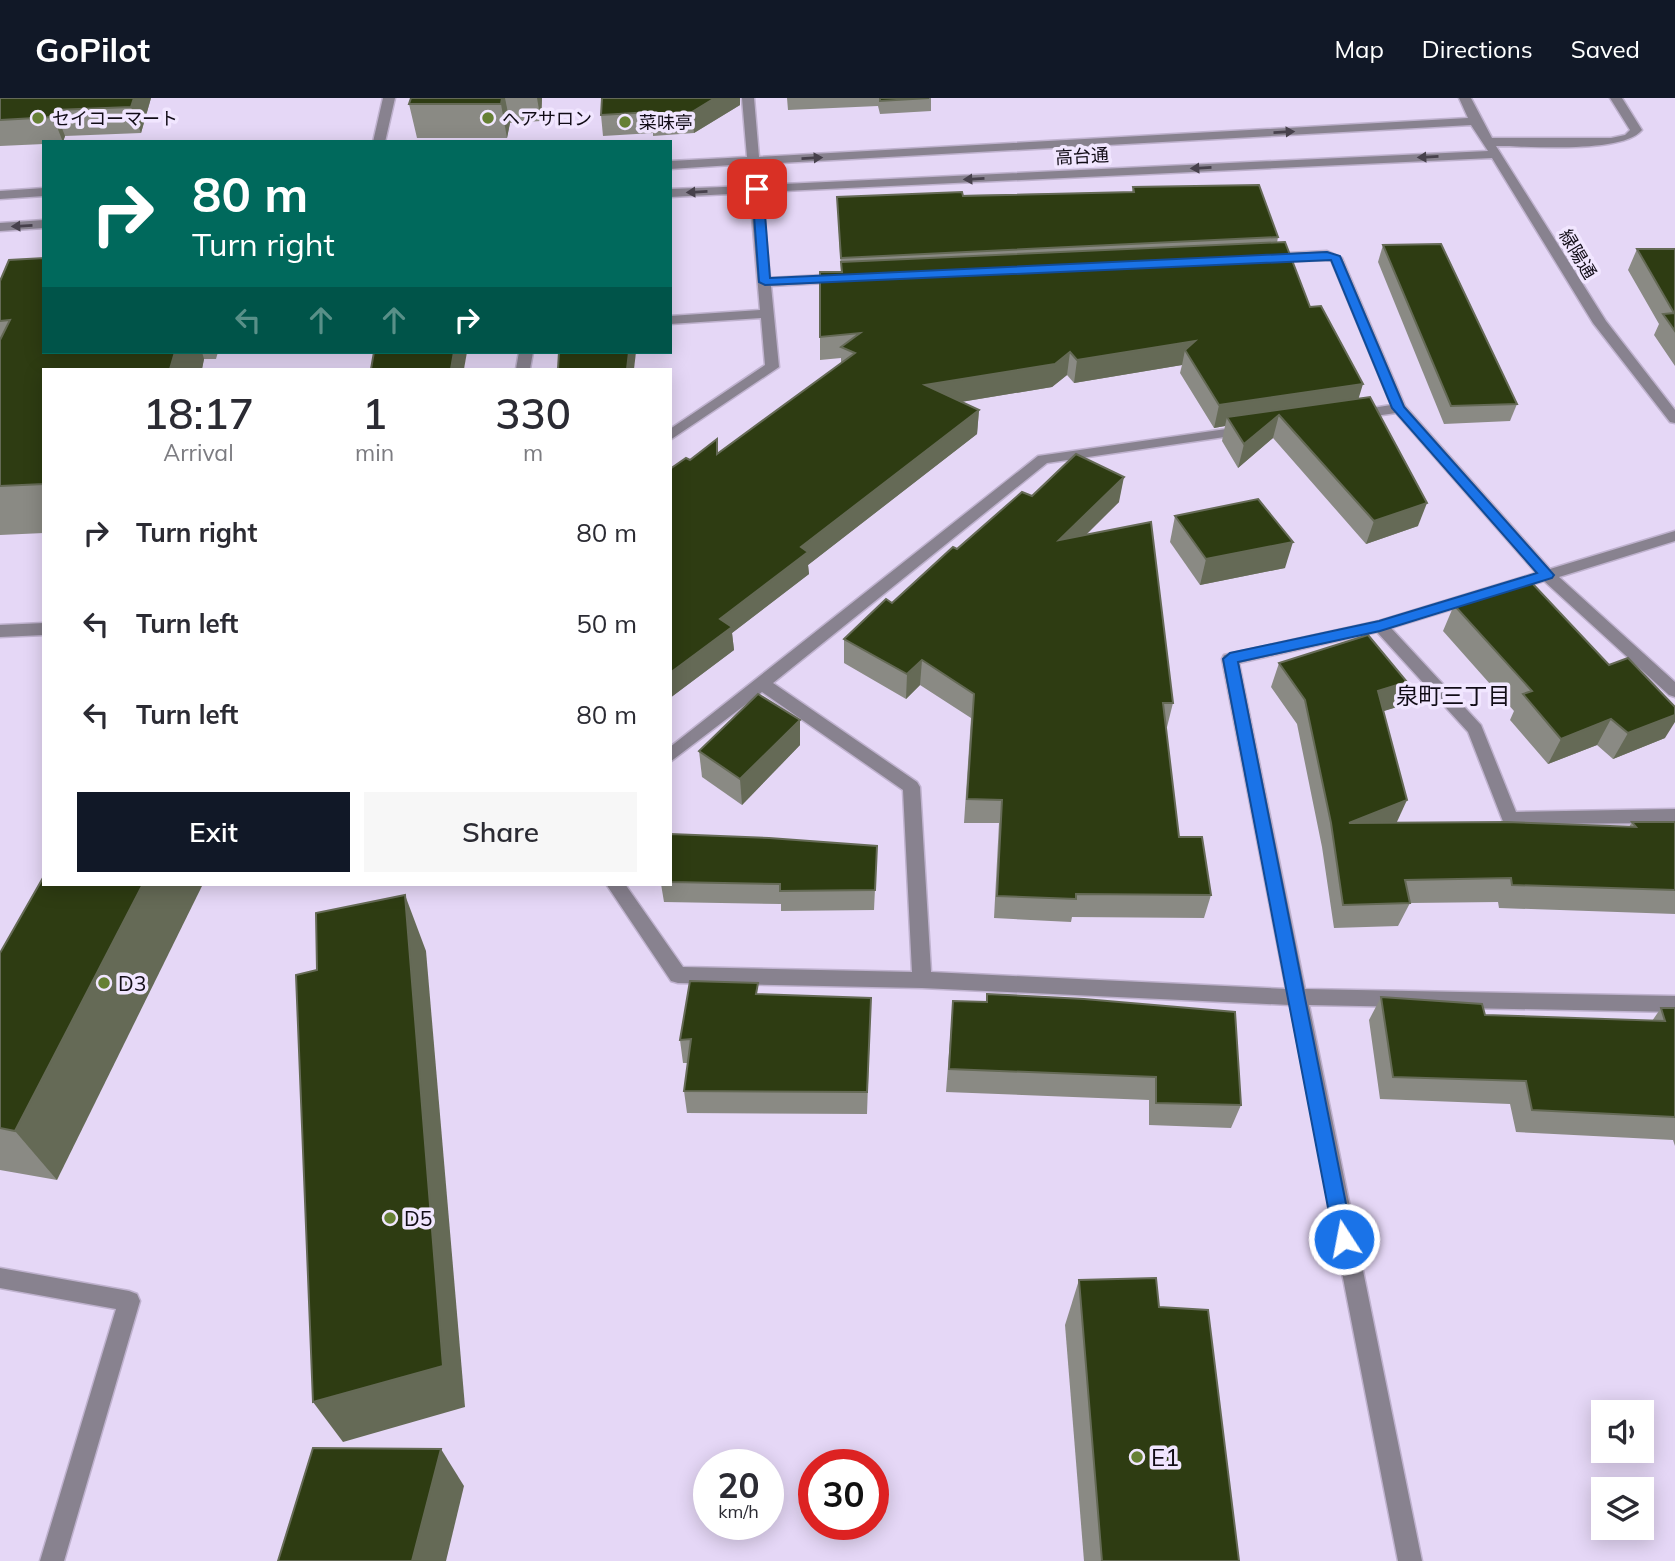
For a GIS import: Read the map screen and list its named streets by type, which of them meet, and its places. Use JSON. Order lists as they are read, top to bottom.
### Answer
{
  "streets": {
    "street": ["高台通", "緑陽通"]
  },
  "crossings": [
    ["高台通", "緑陽通"]
  ],
  "districts": ["泉町三丁目"],
  "places": [
    "セイコーマート",
    "ヘアサロン",
    "菜味亭",
    "D3",
    "D5",
    "E1"
  ],
  "page": {
    "header": "GoPilot",
    "nav": ["Map", "Directions", "Saved"],
    "turn": ["80 m", "Turn right"],
    "eta": [
      "18:17",
      "Arrival",
      "1",
      "min",
      "330",
      "m"
    ],
    "list": [
      {
        "name": "Turn right",
        "value": "80 m"
      },
      {
        "name": "Turn left",
        "value": "50 m"
      },
      {
        "name": "Turn left",
        "value": "80 m"
      }
    ],
    "buttons": ["Exit", "Share"],
    "speed": "20 km/h",
    "limit": "30"
  }
}
